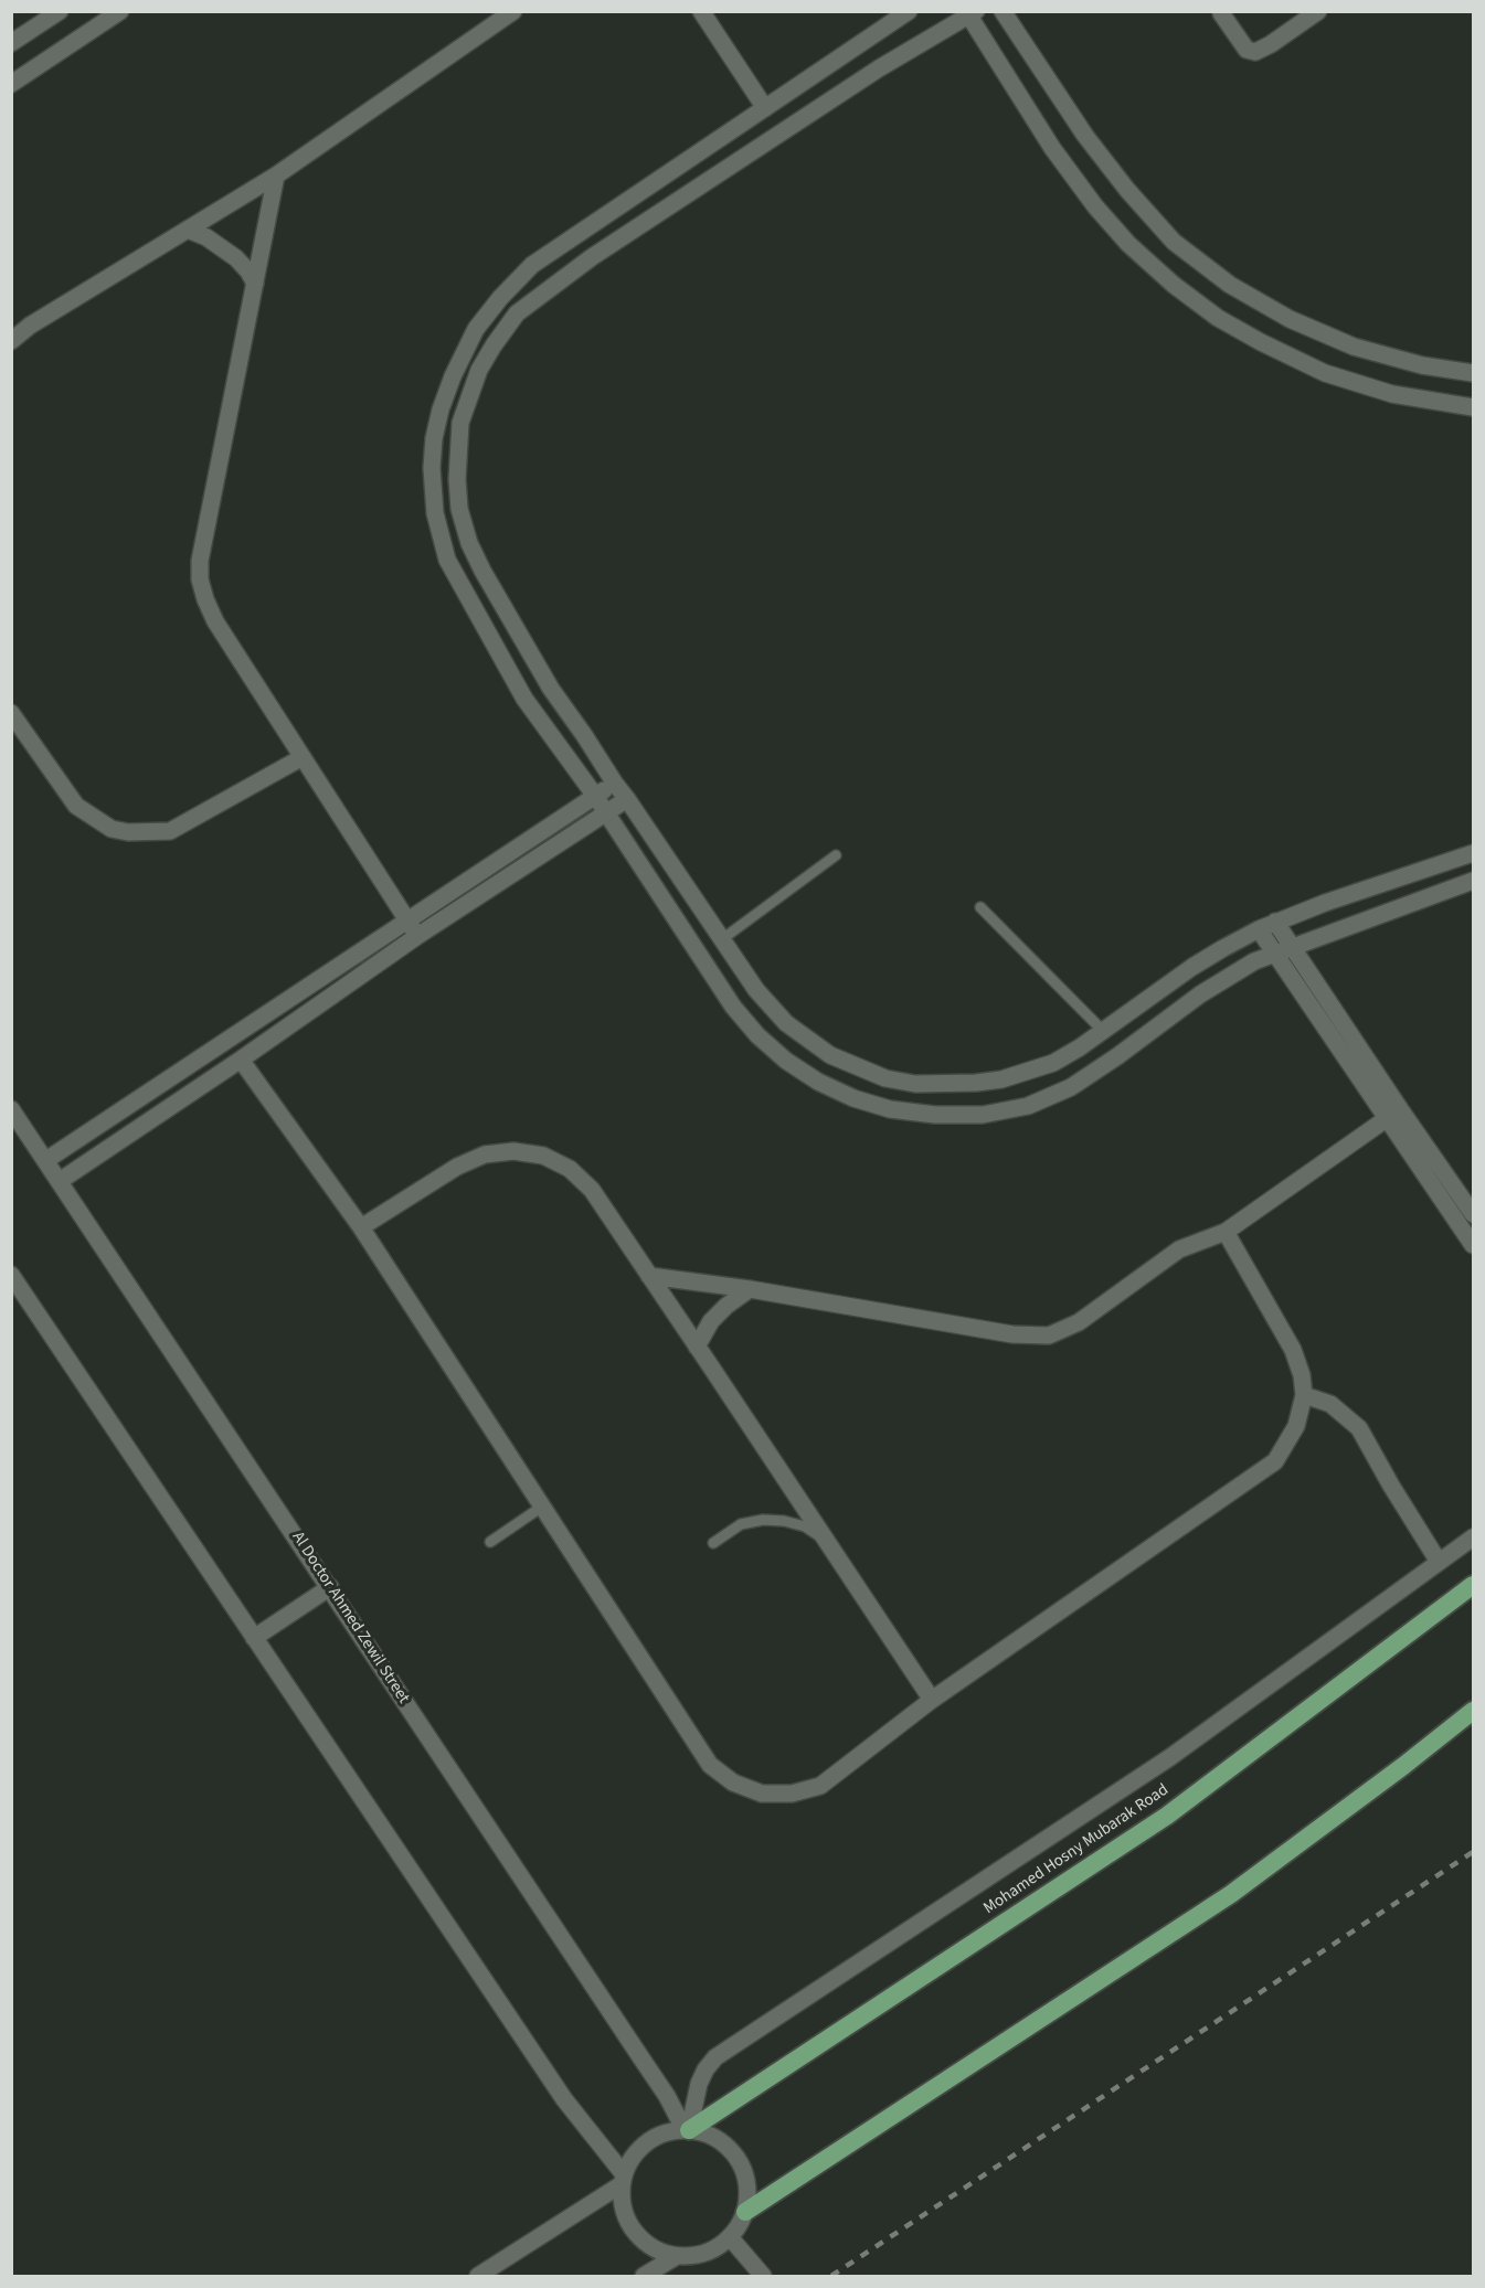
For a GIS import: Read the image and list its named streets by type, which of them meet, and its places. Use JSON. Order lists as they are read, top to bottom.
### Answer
{
  "streets": {
    "highway": ["Mohamed Hosny Mubarak Road"],
    "street": ["Al Doctor Ahmed Zewil Street"]
  },
  "crossings": [
    ["Al Doctor Ahmed Zewil Street", "Mohamed Hosny Mubarak Road"]
  ]
}
